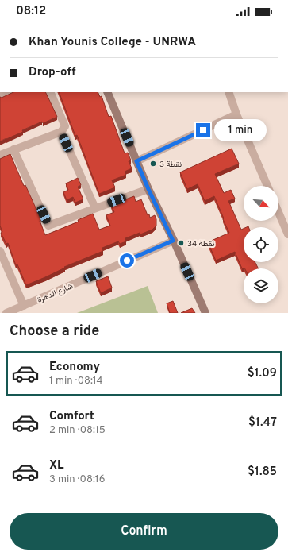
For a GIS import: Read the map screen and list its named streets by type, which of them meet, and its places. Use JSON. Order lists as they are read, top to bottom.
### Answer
{
  "streets": {
    "street": ["شارع الدهرة"]
  },
  "places": ["نقطة 3", "نقطة 34"],
  "north": "bottom right",
  "page": {
    "status": "08:12",
    "banner": ["Khan Younis College - UNRWA", "Drop-off"],
    "bubble": "1 min",
    "heading": "Choose a ride",
    "list": [
      {
        "name": "Economy",
        "note": "1 min · 08:14",
        "value": "$1.09"
      },
      {
        "name": "Comfort",
        "note": "2 min · 08:15",
        "value": "$1.47"
      },
      {
        "name": "XL",
        "note": "3 min · 08:16",
        "value": "$1.85"
      }
    ],
    "buttons": "Confirm"
  }
}
